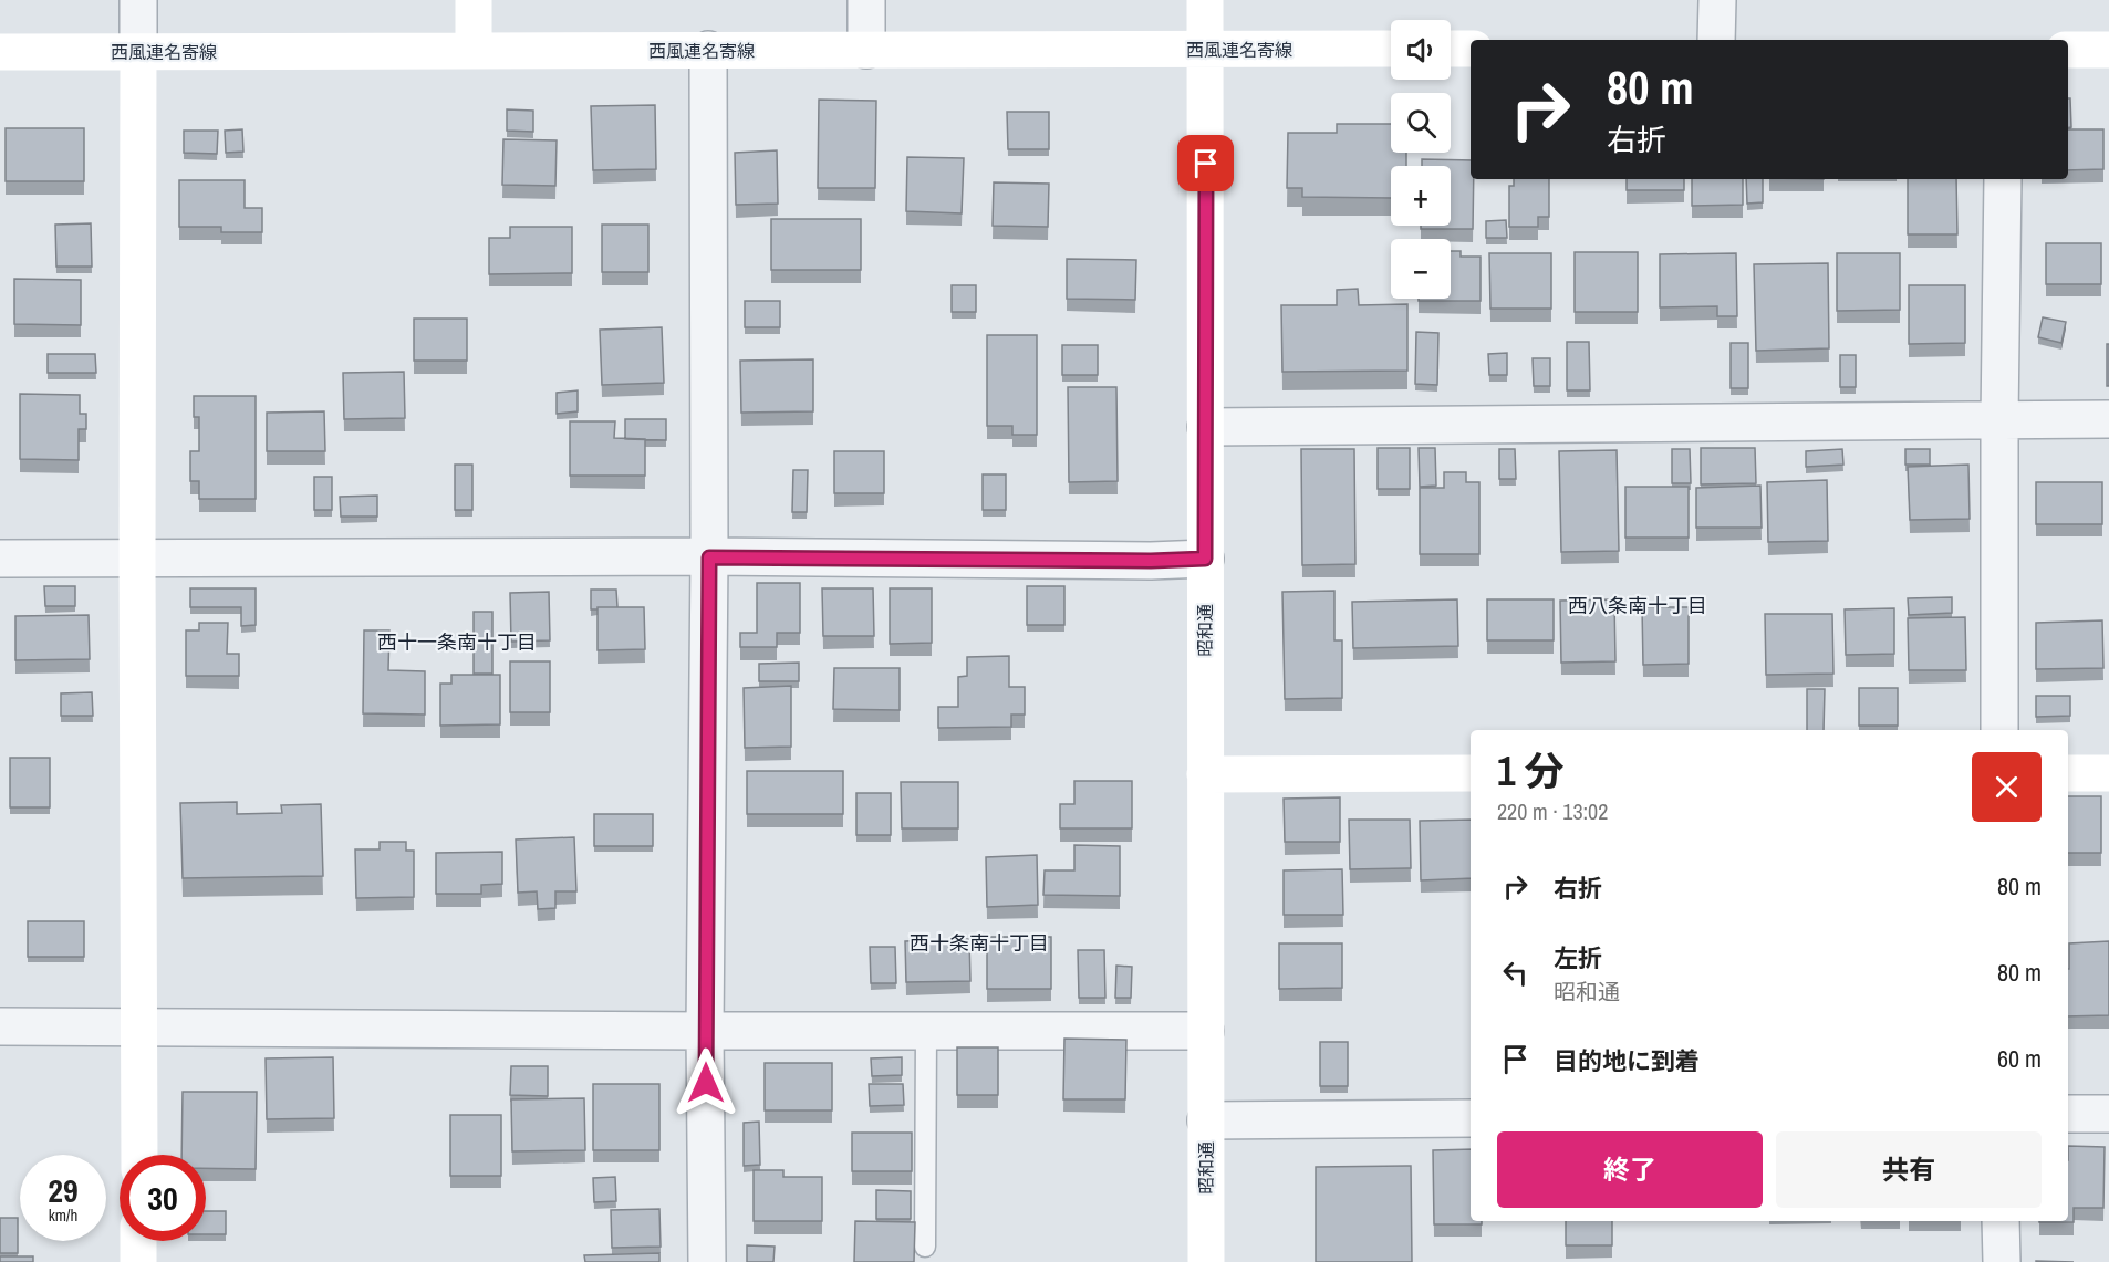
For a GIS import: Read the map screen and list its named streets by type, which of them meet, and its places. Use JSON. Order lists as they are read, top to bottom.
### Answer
{
  "streets": {
    "street": ["西風連名寄線", "昭和通"]
  },
  "crossings": [
    ["西風連名寄線", "昭和通"]
  ],
  "districts": ["西八条南十丁目", "西十一条南十丁目", "西十条南十丁目"],
  "page": {
    "map_buttons": ["+", "−"],
    "turn": ["80 m", "右折"],
    "heading": ["1 分", "220 m · 13:02"],
    "list": [
      {
        "name": "右折",
        "value": "80 m"
      },
      {
        "name": "左折",
        "note": "昭和通",
        "value": "80 m"
      },
      {
        "name": "目的地に到着",
        "value": "60 m"
      }
    ],
    "buttons": ["終了", "共有"],
    "speed": "29 km/h",
    "limit": "30"
  }
}
